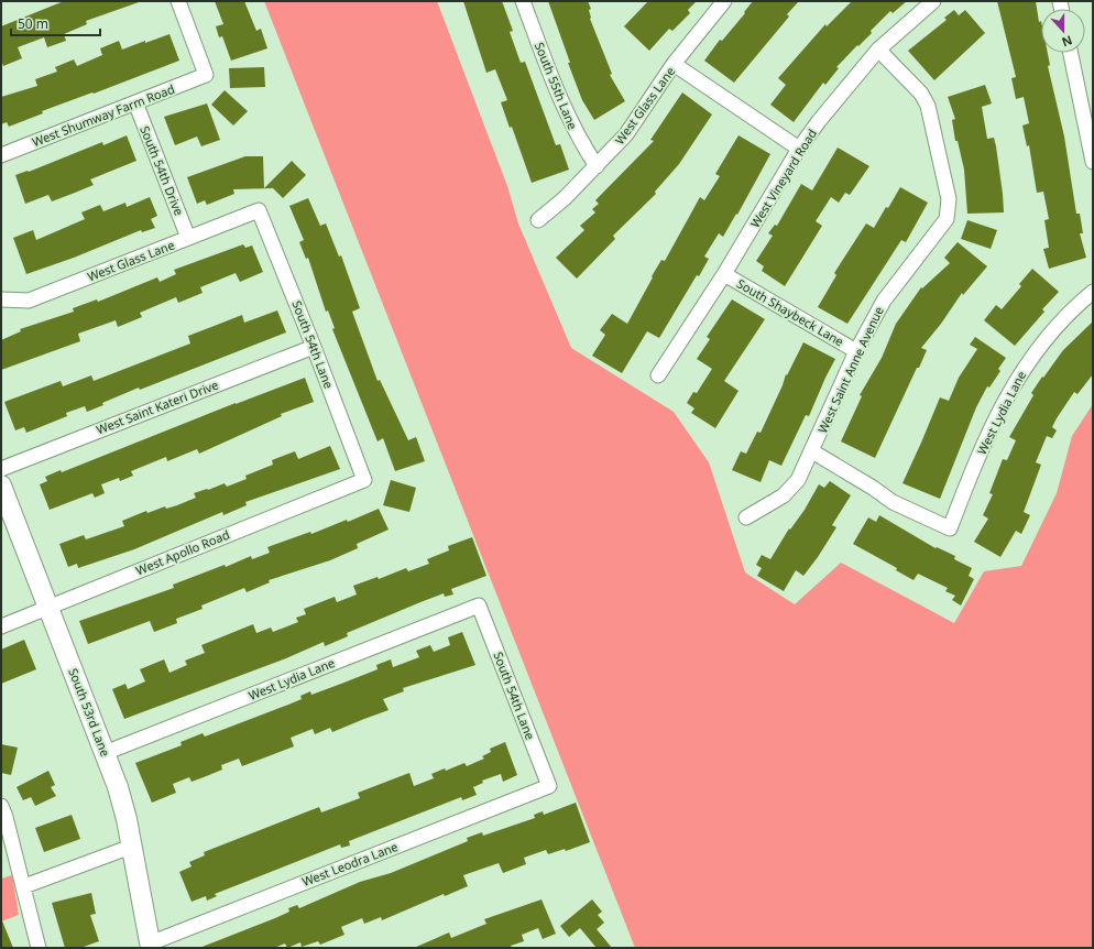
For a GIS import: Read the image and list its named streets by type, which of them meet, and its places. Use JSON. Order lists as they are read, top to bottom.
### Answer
{
  "streets": {
    "street": [
      "South 55th Lane",
      "West Glass Lane",
      "West Shumway Farm Road",
      "South 54th Drive",
      "West Vineyard Road",
      "South Shaybeck Lane",
      "South 54th Lane",
      "West Saint Anne Avenue",
      "West Saint Kateri Drive",
      "West Lydia Lane",
      "West Apollo Road",
      "South 53rd Lane",
      "West Leodra Lane"
    ]
  },
  "crossings": [
    ["South 55th Lane", "West Glass Lane"],
    ["West Glass Lane", "South 54th Drive"],
    ["West Glass Lane", "South 54th Lane"],
    ["West Shumway Farm Road", "South 54th Drive"],
    ["West Vineyard Road", "South Shaybeck Lane"],
    ["West Vineyard Road", "West Saint Anne Avenue"],
    ["South Shaybeck Lane", "West Saint Anne Avenue"],
    ["South 54th Lane", "West Saint Kateri Drive"],
    ["South 54th Lane", "West Lydia Lane"],
    ["South 54th Lane", "West Apollo Road"],
    ["South 54th Lane", "West Leodra Lane"],
    ["West Saint Anne Avenue", "West Lydia Lane"],
    ["West Lydia Lane", "South 53rd Lane"],
    ["West Apollo Road", "South 53rd Lane"],
    ["South 53rd Lane", "West Leodra Lane"]
  ],
  "scale_bar": "50 m",
  "north": "bottom"
}
